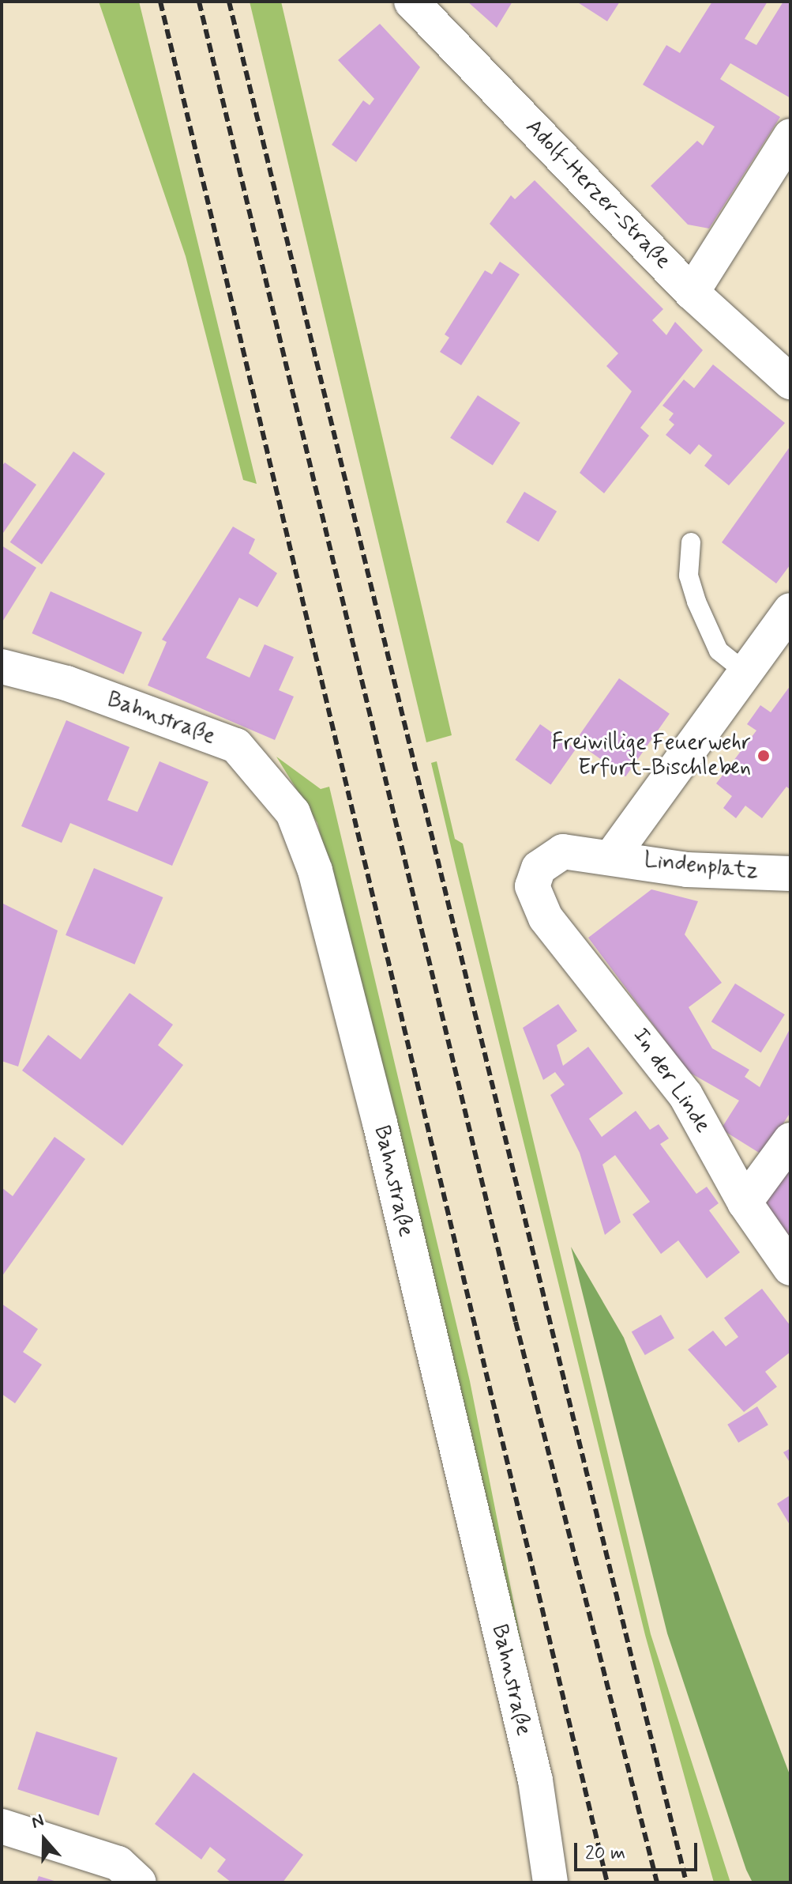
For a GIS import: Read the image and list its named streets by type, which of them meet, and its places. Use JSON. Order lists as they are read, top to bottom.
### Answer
{
  "streets": {
    "street": [
      "Adolf-Herzer-Straße",
      "Bahnstraße",
      "Lindenplatz",
      "In der Linde"
    ]
  },
  "crossings": [
    ["Lindenplatz", "In der Linde"]
  ],
  "places": ["Freiwillige Feuerwehr Erfurt-Bischleben"],
  "scale_bar": "20 m",
  "north": "top"
}
